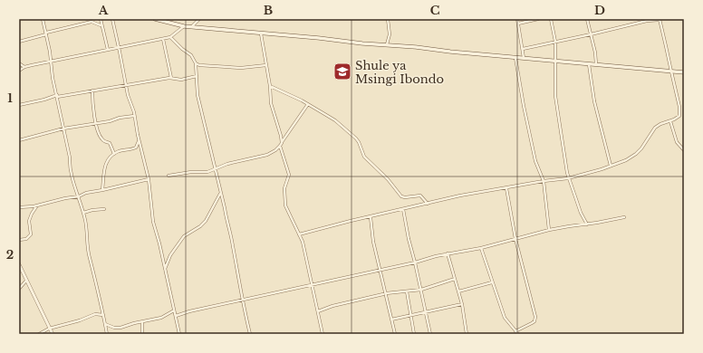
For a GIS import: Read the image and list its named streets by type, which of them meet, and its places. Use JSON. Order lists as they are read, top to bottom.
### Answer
{
  "places": {
    "school or university": ["Shule ya Msingi Ibondo"]
  },
  "grid": {
    "columns": [
      "A",
      "B",
      "C",
      "D"
    ],
    "rows": ["1", "2"]
  }
}
